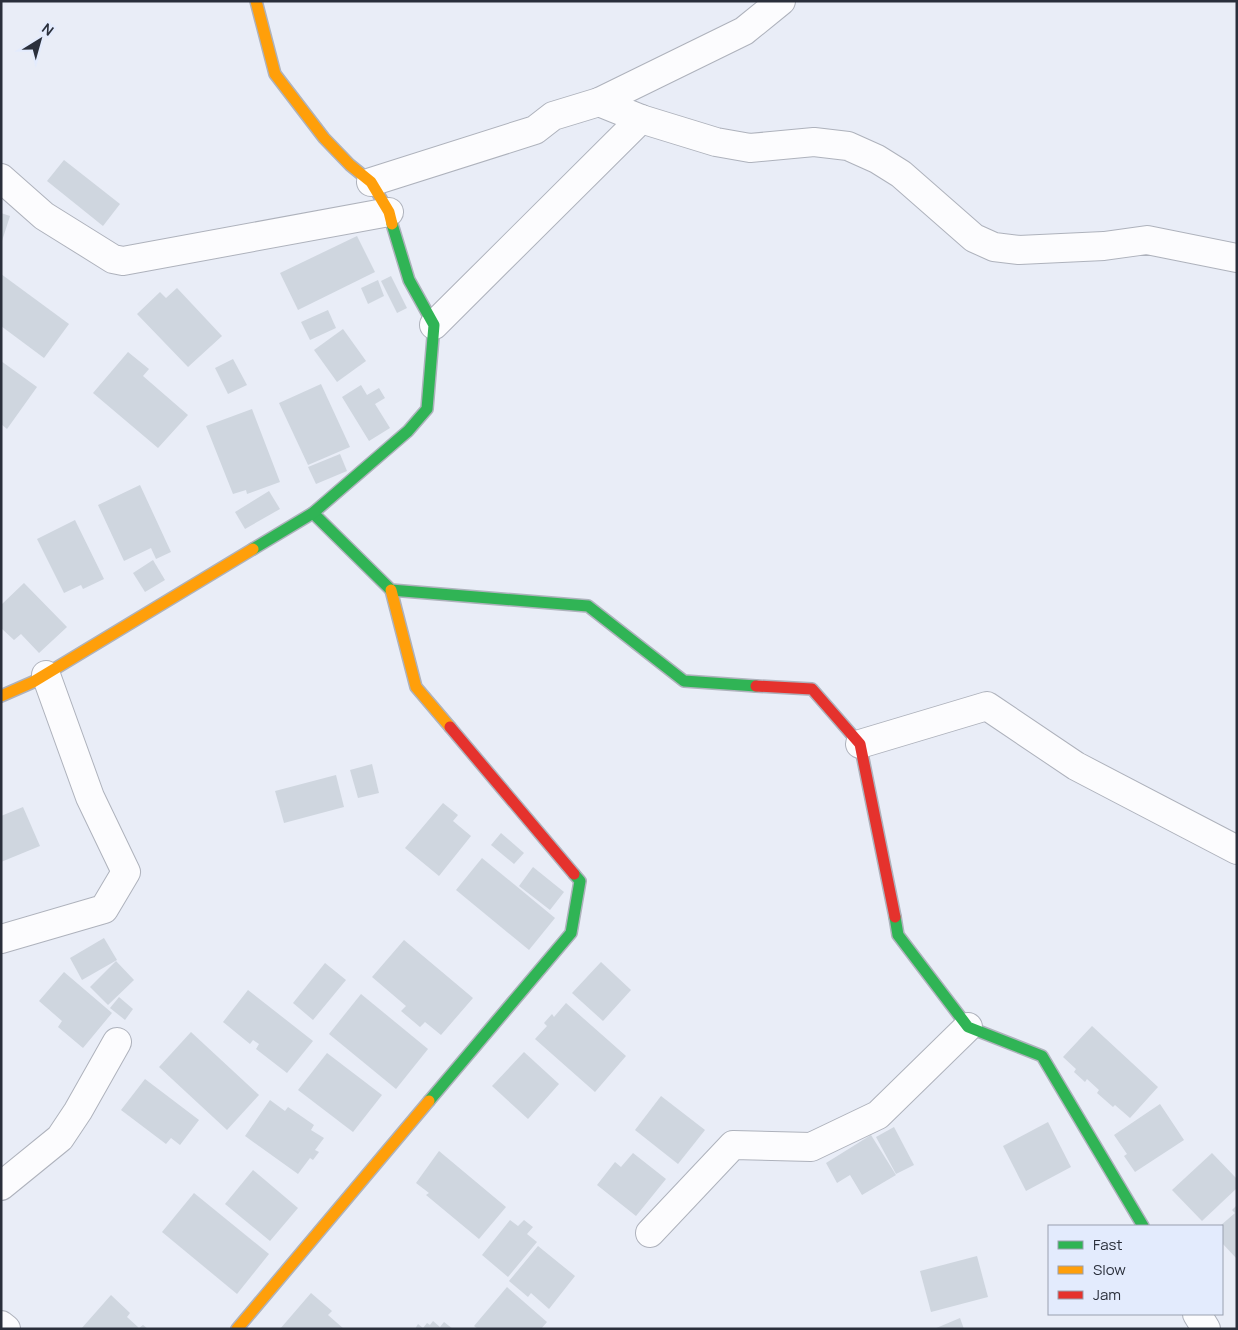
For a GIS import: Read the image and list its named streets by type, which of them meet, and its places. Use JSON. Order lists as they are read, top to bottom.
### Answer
{
  "legend": ["Fast", "Slow", "Jam"],
  "north": "top right"
}
